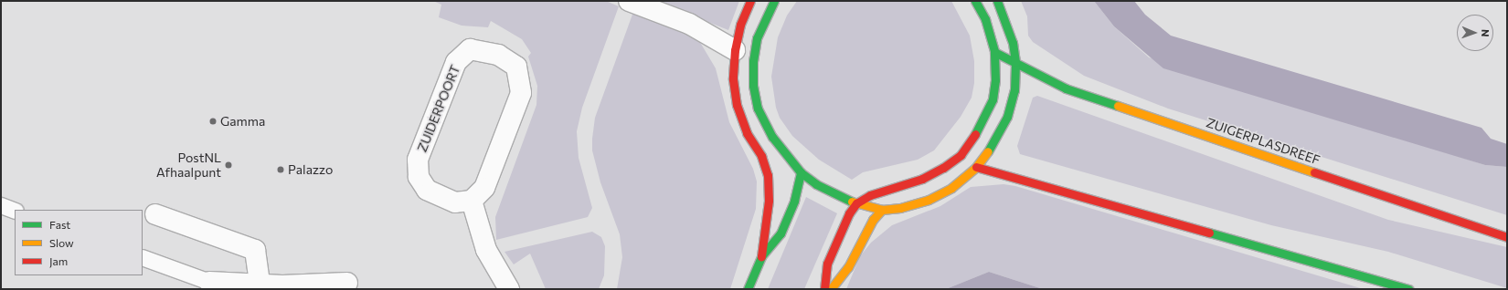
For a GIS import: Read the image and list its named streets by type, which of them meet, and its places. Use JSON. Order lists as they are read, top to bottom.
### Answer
{
  "streets": {
    "main road": ["ZUIGERPLASDREEF"],
    "street": ["ZUIDERPOORT"]
  },
  "places": ["Gamma", "PostNL Afhaalpunt", "Palazzo"],
  "legend": ["Fast", "Slow", "Jam"],
  "north": "right"
}
